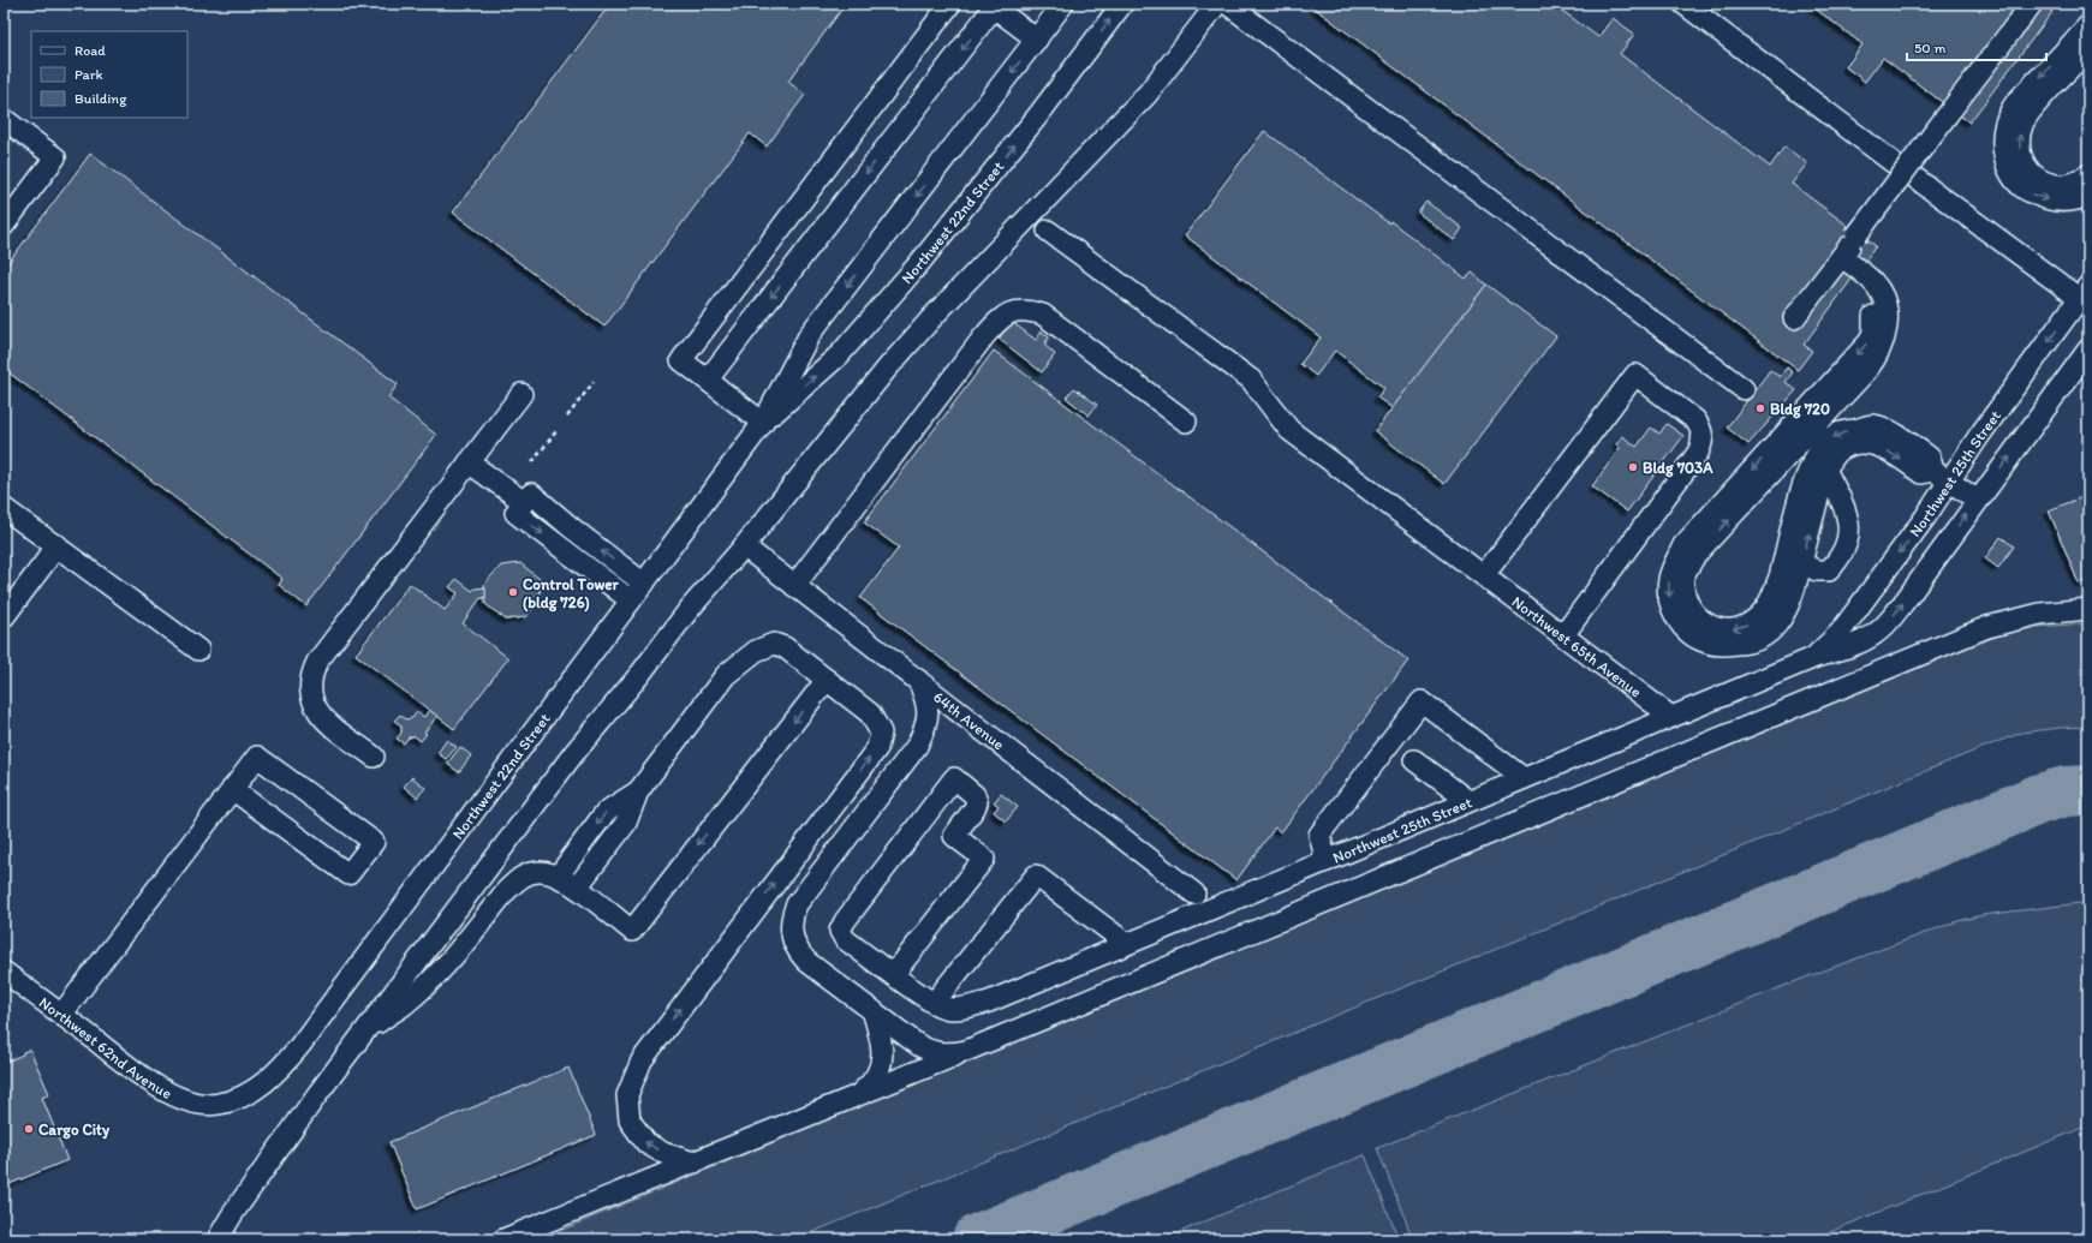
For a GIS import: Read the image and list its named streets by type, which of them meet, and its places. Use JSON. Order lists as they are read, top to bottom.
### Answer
{
  "streets": {
    "street": [
      "Northwest 22nd Street",
      "Northwest 25th Street",
      "Northwest 65th Avenue",
      "64th Avenue",
      "Northwest 62nd Avenue"
    ]
  },
  "crossings": [
    ["Northwest 22nd Street", "Northwest 62nd Avenue"],
    ["Northwest 25th Street", "Northwest 65th Avenue"]
  ],
  "places": [
    "Bldg 720",
    "Bldg 703A",
    "Control Tower (bldg 726)",
    "Cargo City"
  ],
  "legend": ["Road", "Park", "Building"],
  "scale_bar": "50 m"
}
